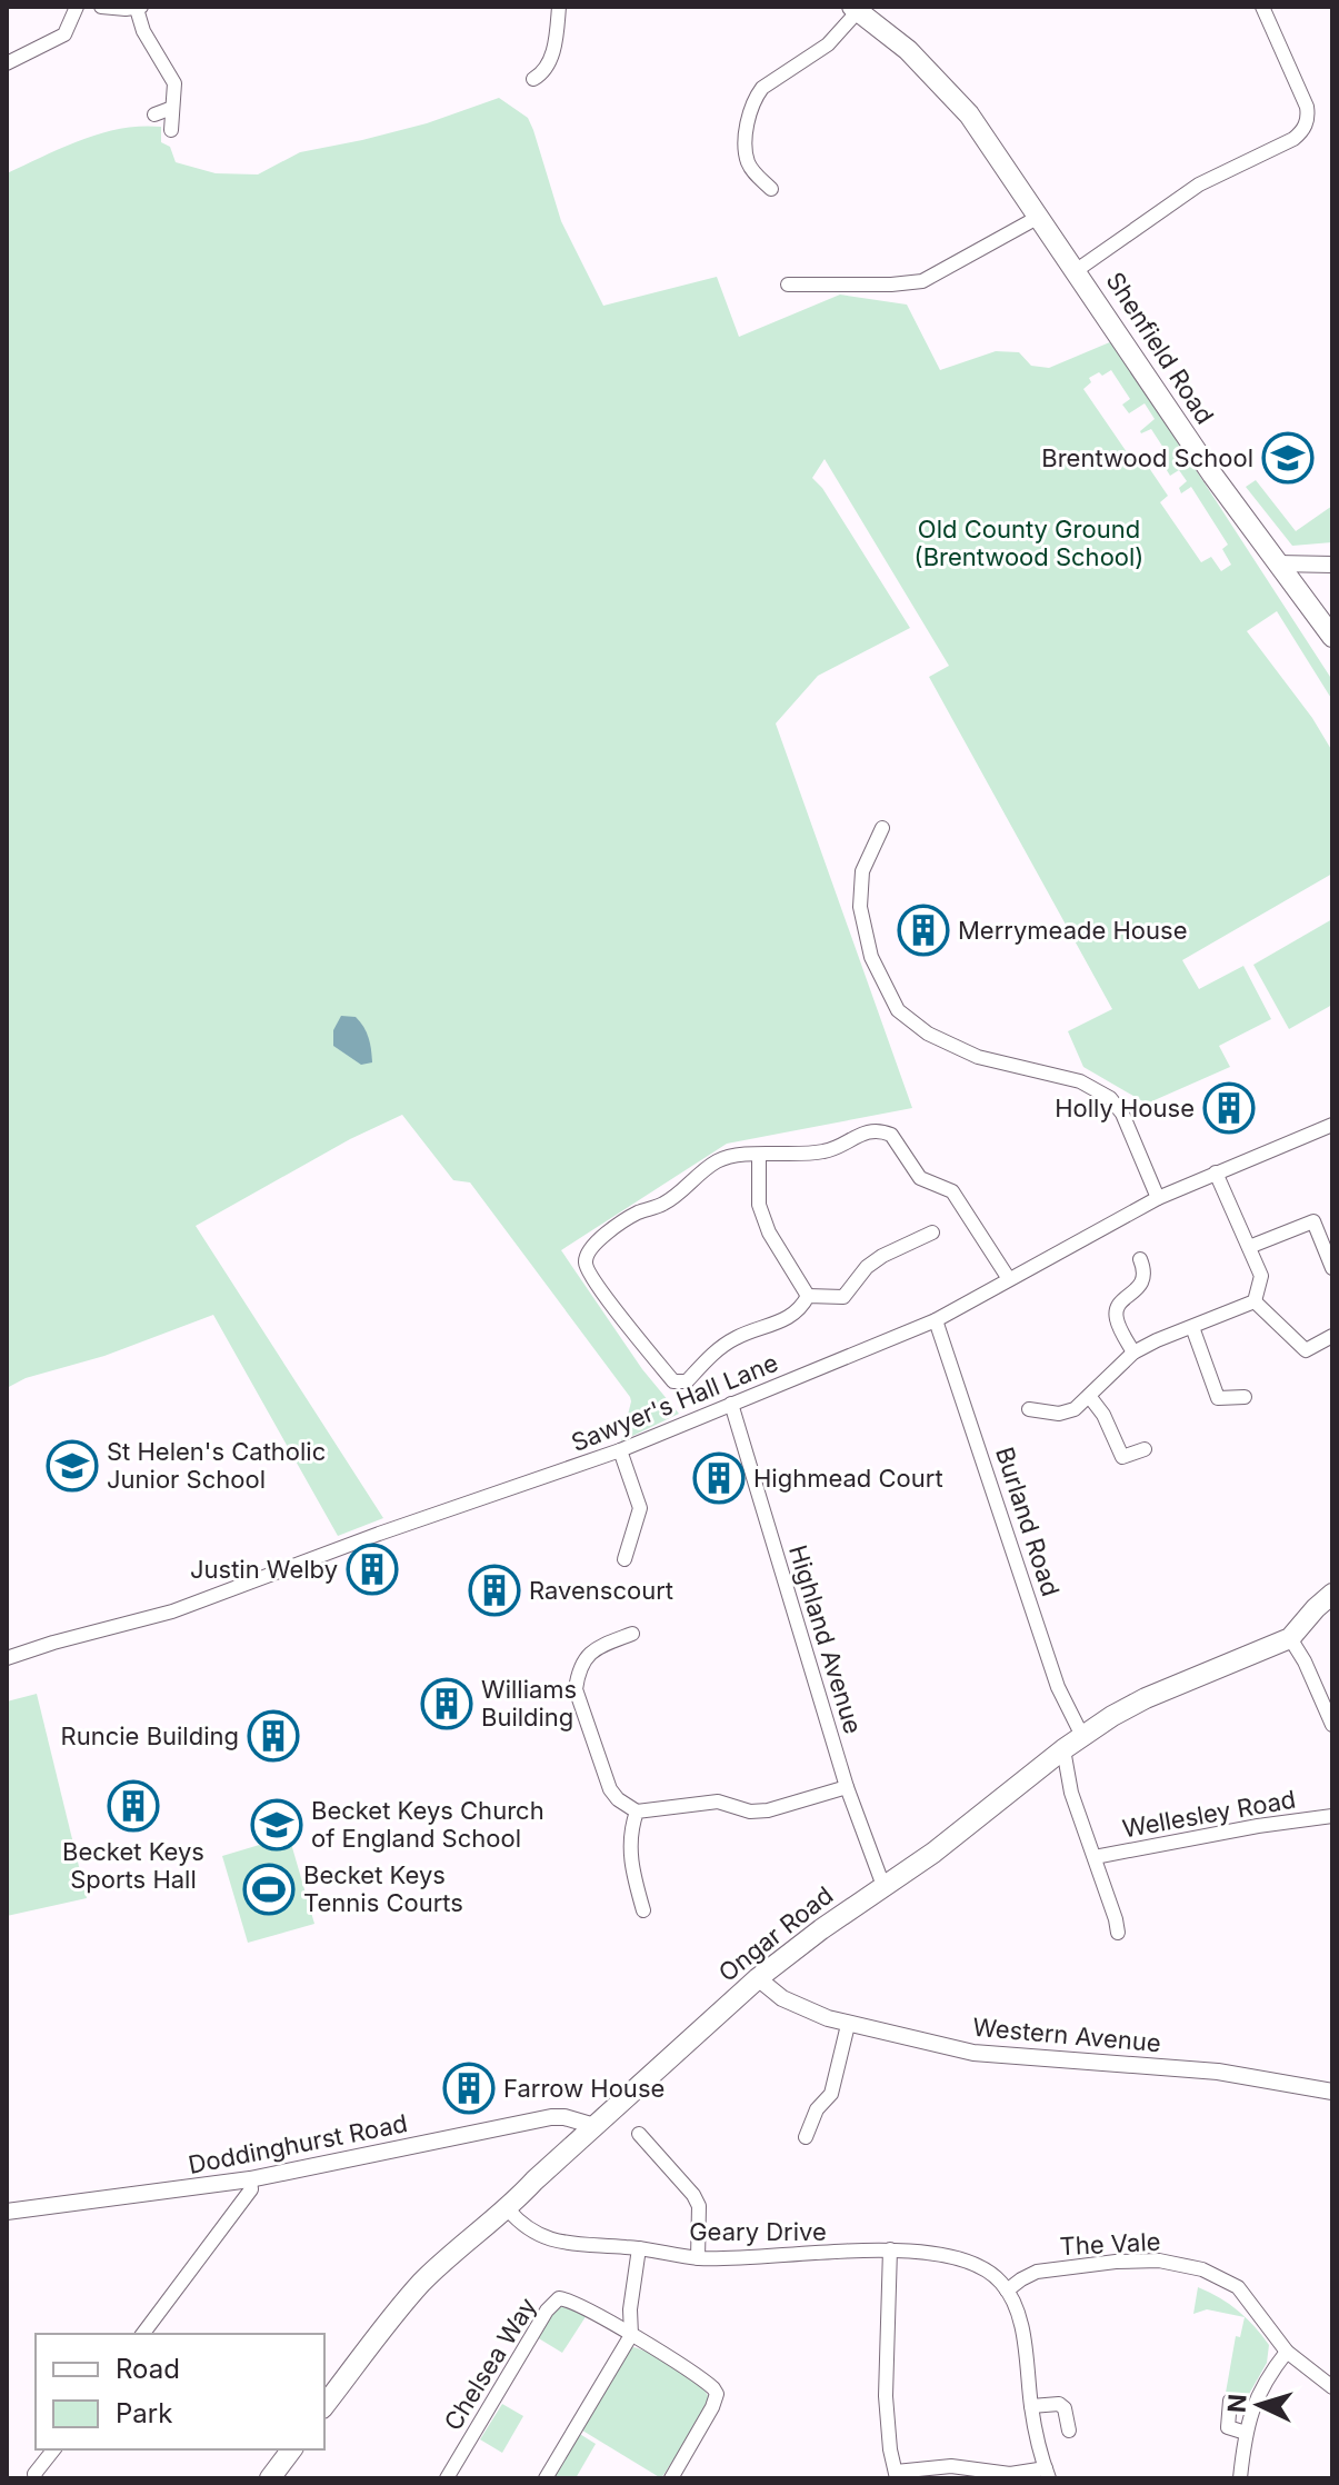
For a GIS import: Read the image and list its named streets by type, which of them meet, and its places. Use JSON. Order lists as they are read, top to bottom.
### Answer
{
  "streets": {
    "main road": ["Shenfield Road", "Ongar Road"],
    "street": [
      "Sawyer's Hall Lane",
      "Burland Road",
      "Highland Avenue",
      "Wellesley Road",
      "Western Avenue",
      "Doddinghurst Road",
      "Geary Drive",
      "The Vale",
      "Chelsea Way"
    ]
  },
  "crossings": [
    ["Sawyer's Hall Lane", "Burland Road"],
    ["Sawyer's Hall Lane", "Highland Avenue"],
    ["Burland Road", "Ongar Road"],
    ["Highland Avenue", "Ongar Road"],
    ["Ongar Road", "Western Avenue"],
    ["Ongar Road", "Doddinghurst Road"],
    ["Ongar Road", "Geary Drive"],
    ["Geary Drive", "The Vale"]
  ],
  "parks": ["Old County Ground (Brentwood School)"],
  "places": {
    "school or university": ["Brentwood School", "St Helen's Catholic Junior School", "Becket Keys Church of England School"],
    "building": [
      "Merrymeade House",
      "Holly House",
      "Highmead Court",
      "Justin Welby",
      "Ravenscourt",
      "Williams Building",
      "Runcie Building",
      "Becket Keys Sports Hall",
      "Farrow House"
    ],
    "sports": ["Becket Keys Tennis Courts"]
  },
  "legend": ["Road", "Park"],
  "north": "left"
}
